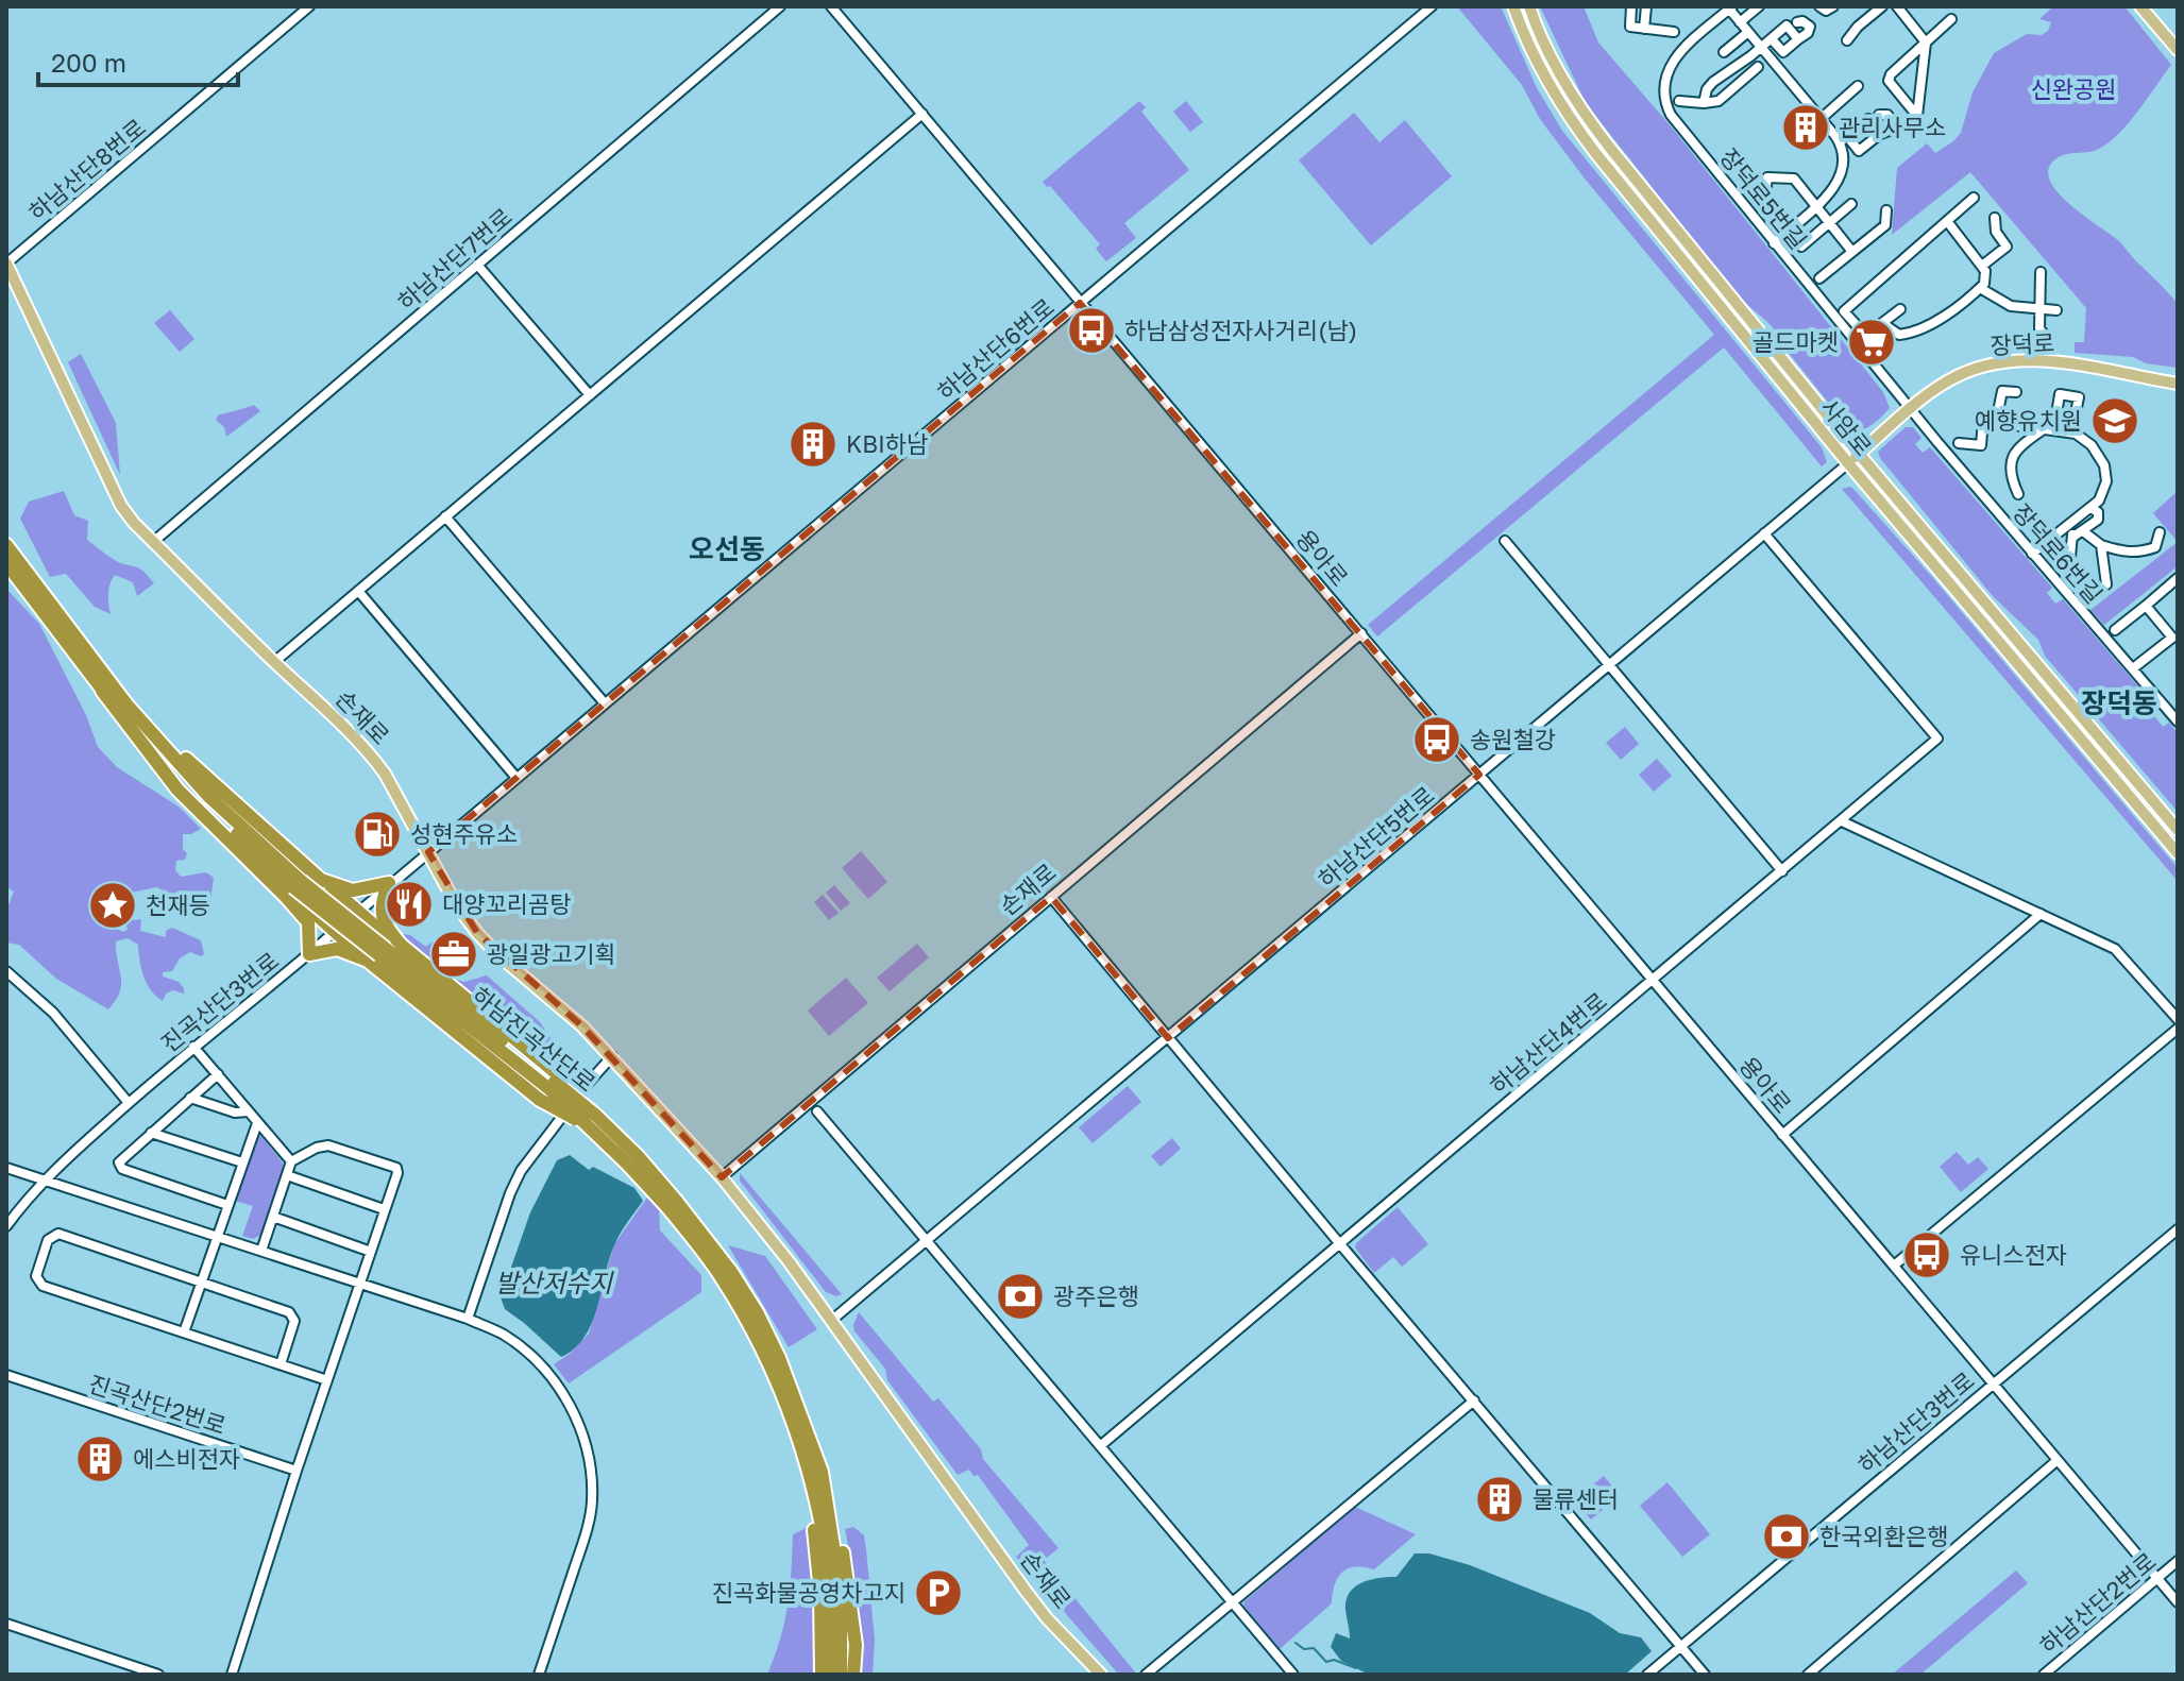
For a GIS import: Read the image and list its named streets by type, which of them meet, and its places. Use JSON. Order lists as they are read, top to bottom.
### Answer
{
  "streets": {
    "highway": ["하남진곡산단로"],
    "main road": ["장덕로", "사암로", "손재로"],
    "street": [
      "하남산단8번로",
      "장덕로5번길",
      "하남산단7번로",
      "하남산단6번로",
      "장덕로6번길",
      "용아로",
      "하남산단5번로",
      "진곡산단3번로",
      "하남산단4번로",
      "진곡산단2번로",
      "하남산단3번로",
      "하남산단2번로"
    ]
  },
  "crossings": [
    ["하남산단8번로", "손재로"],
    ["장덕로5번길", "장덕로"],
    ["장덕로5번길", "장덕로6번길"],
    ["하남산단7번로", "손재로"],
    ["장덕로", "사암로"],
    ["장덕로", "장덕로6번길"],
    ["장덕로", "하남산단5번로"],
    ["하남산단6번로", "용아로"],
    ["하남산단6번로", "손재로"],
    ["하남산단6번로", "진곡산단3번로"],
    ["사암로", "하남산단5번로"],
    ["용아로", "손재로"],
    ["용아로", "하남산단5번로"],
    ["용아로", "하남산단4번로"],
    ["용아로", "하남산단3번로"],
    ["용아로", "하남산단2번로"],
    ["손재로", "하남산단5번로"],
    ["하남산단5번로", "하남산단4번로"]
  ],
  "districts": ["오선동", "장덕동"],
  "water": ["발산저수지"],
  "parks": ["신완공원"],
  "places": {
    "building": [
      "관리사무소",
      "KBI하남",
      "에스비전자",
      "물류센터"
    ],
    "bus stop": ["하남삼성전자사거리(남)", "송원철강", "유니스전자"],
    "supermarket": ["골드마켓"],
    "school or university": ["예향유치원"],
    "fuel station": ["성현주유소"],
    "restaurant": ["대양꼬리곰탕"],
    "place": ["천재등"],
    "office": ["광일광고기획"],
    "bank": ["광주은행", "한국외환은행"],
    "parking": ["진곡화물공영차고지"]
  },
  "scale_bar": "200 m"
}
